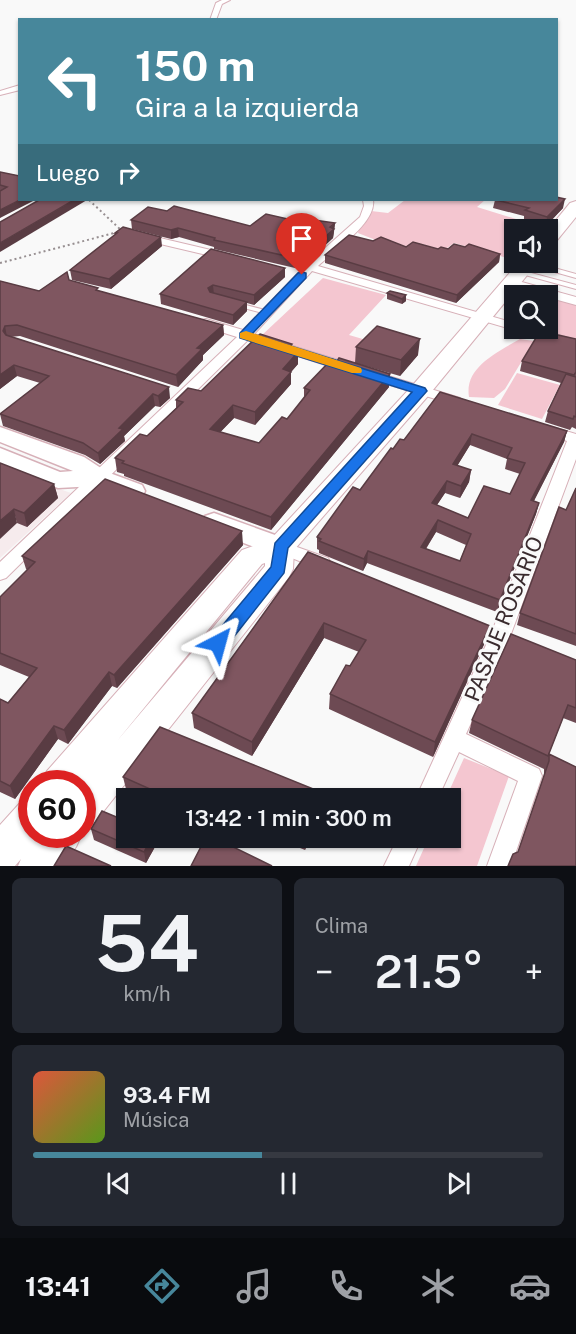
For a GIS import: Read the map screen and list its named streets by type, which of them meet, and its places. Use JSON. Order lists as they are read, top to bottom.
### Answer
{
  "streets": {
    "street": ["PASAJE ROSARIO"]
  },
  "page": {
    "turn": ["150 m", "Gira a la izquierda"],
    "then": "Luego",
    "limit": "60",
    "trip": "13:42 · 1 min · 300 m",
    "tile": [
      ["54", "km/h"],
      "Clima"
    ],
    "heat": ["−", "21.5°", "+"],
    "song": ["93.4 FM", "Música"],
    "tabs": "13:41"
  }
}
